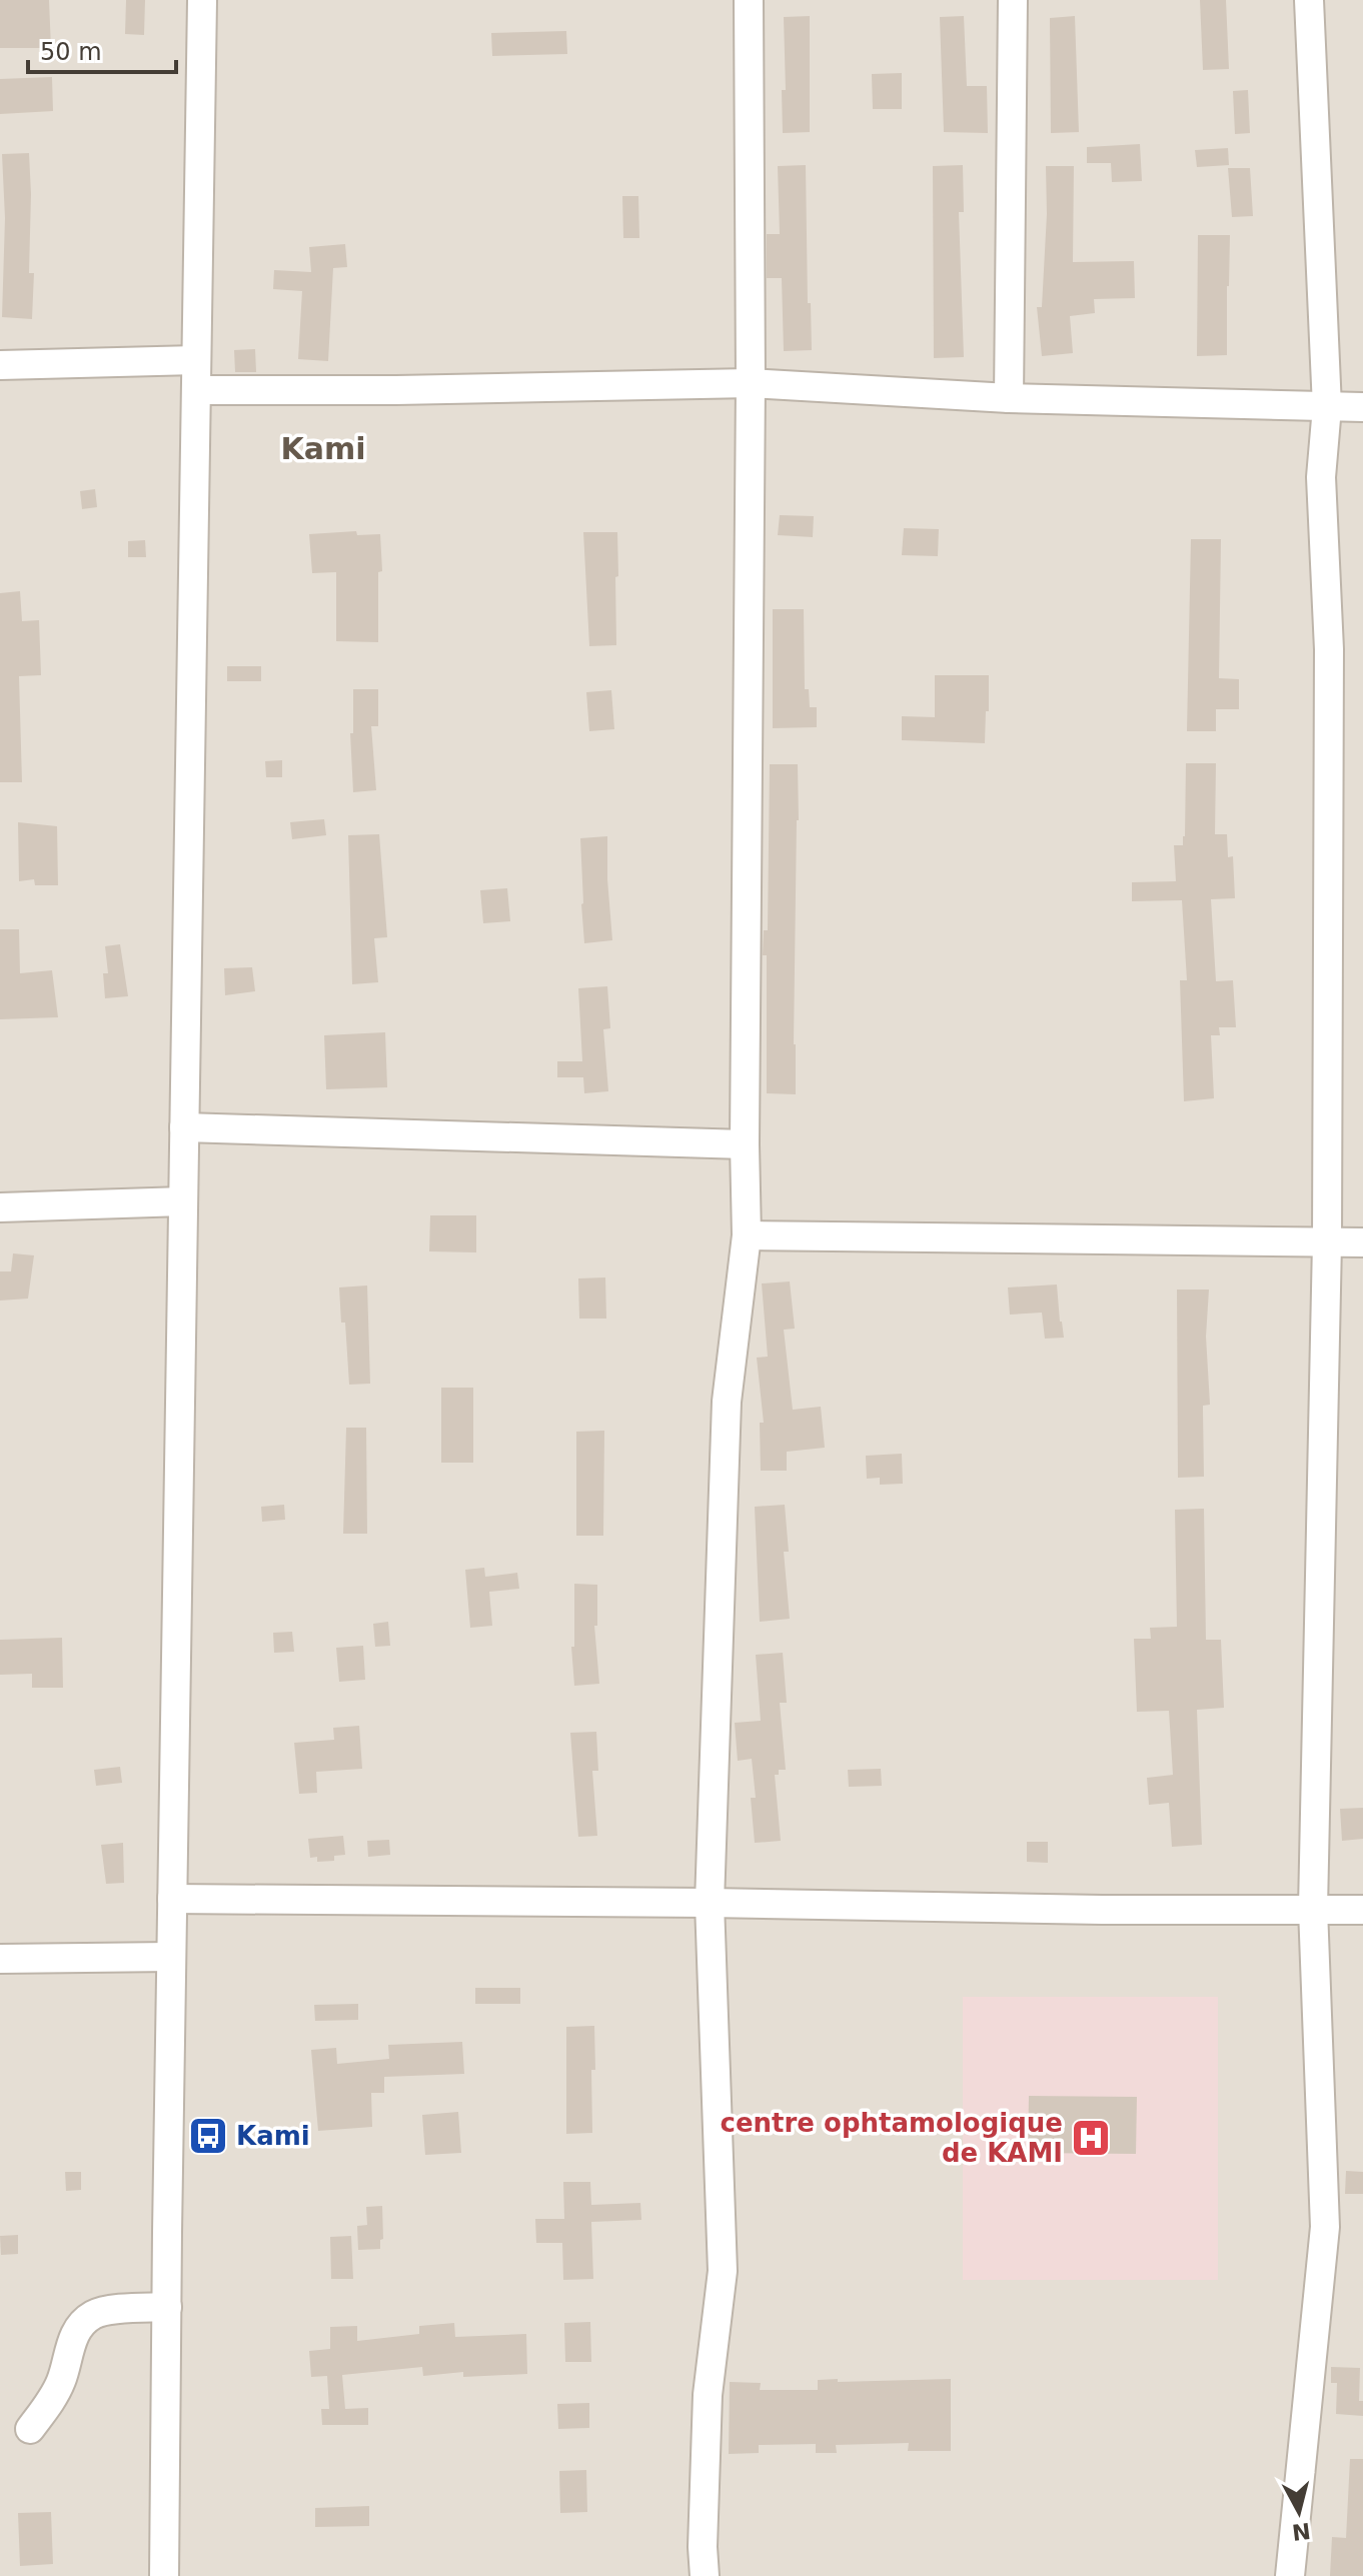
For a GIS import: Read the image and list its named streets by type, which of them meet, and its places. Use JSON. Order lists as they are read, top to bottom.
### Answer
{
  "districts": ["Kami"],
  "places": {
    "bus stop": ["Kami"],
    "hospital": ["centre ophtamologique de KAMI"]
  },
  "scale_bar": "50 m",
  "north": "bottom"
}
